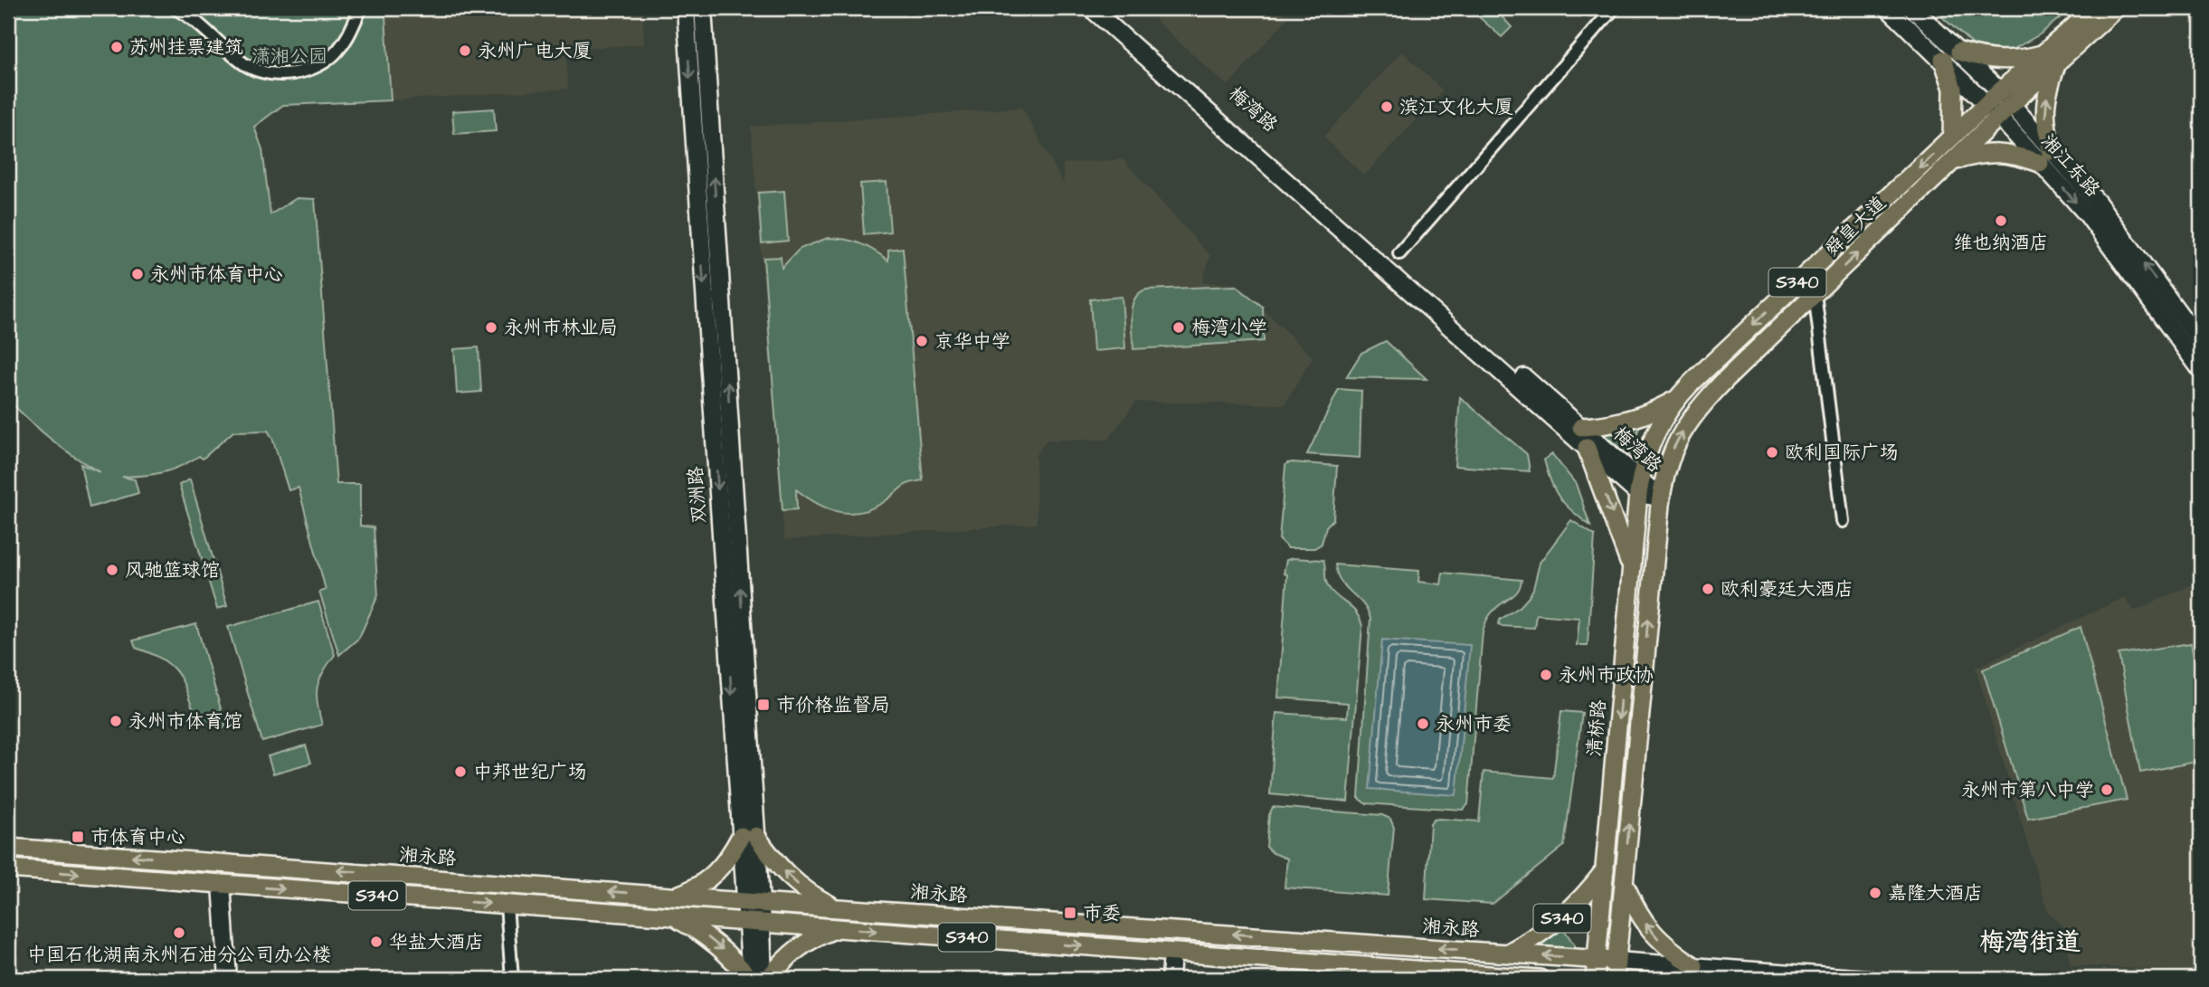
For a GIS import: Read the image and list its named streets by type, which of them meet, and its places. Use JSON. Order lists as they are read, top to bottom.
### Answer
{
  "streets": {
    "main road": [
      "梅湾路",
      "湘江东路",
      "舜皇大道",
      "S340",
      "双洲路",
      "清桥路",
      "湘永路"
    ]
  },
  "crossings": [
    ["梅湾路", "舜皇大道"],
    ["梅湾路", "S340"],
    ["梅湾路", "清桥路"],
    ["湘江东路", "舜皇大道"],
    ["舜皇大道", "S340"],
    ["舜皇大道", "清桥路"],
    ["S340", "双洲路"],
    ["S340", "清桥路"],
    ["S340", "湘永路"],
    ["双洲路", "湘永路"],
    ["清桥路", "湘永路"]
  ],
  "districts": ["梅湾街道"],
  "parks": ["潇湘公园"],
  "places": {
    "other": [
      "苏州挂票建筑",
      "永州广电大厦",
      "滨江文化大厦",
      "维也纳酒店",
      "永州市体育中心",
      "永州市林业局",
      "梅湾小学",
      "京华中学",
      "欧利国际广场",
      "风驰篮球馆",
      "欧利豪廷大酒店",
      "永州市政协",
      "永州市体育馆",
      "永州市委",
      "中邦世纪广场",
      "永州市第八中学",
      "嘉隆大酒店",
      "中国石化湖南永州石油分公司办公楼",
      "华盐大酒店"
    ],
    "transit": ["市价格监督局", "市体育中心", "市委"]
  }
}
